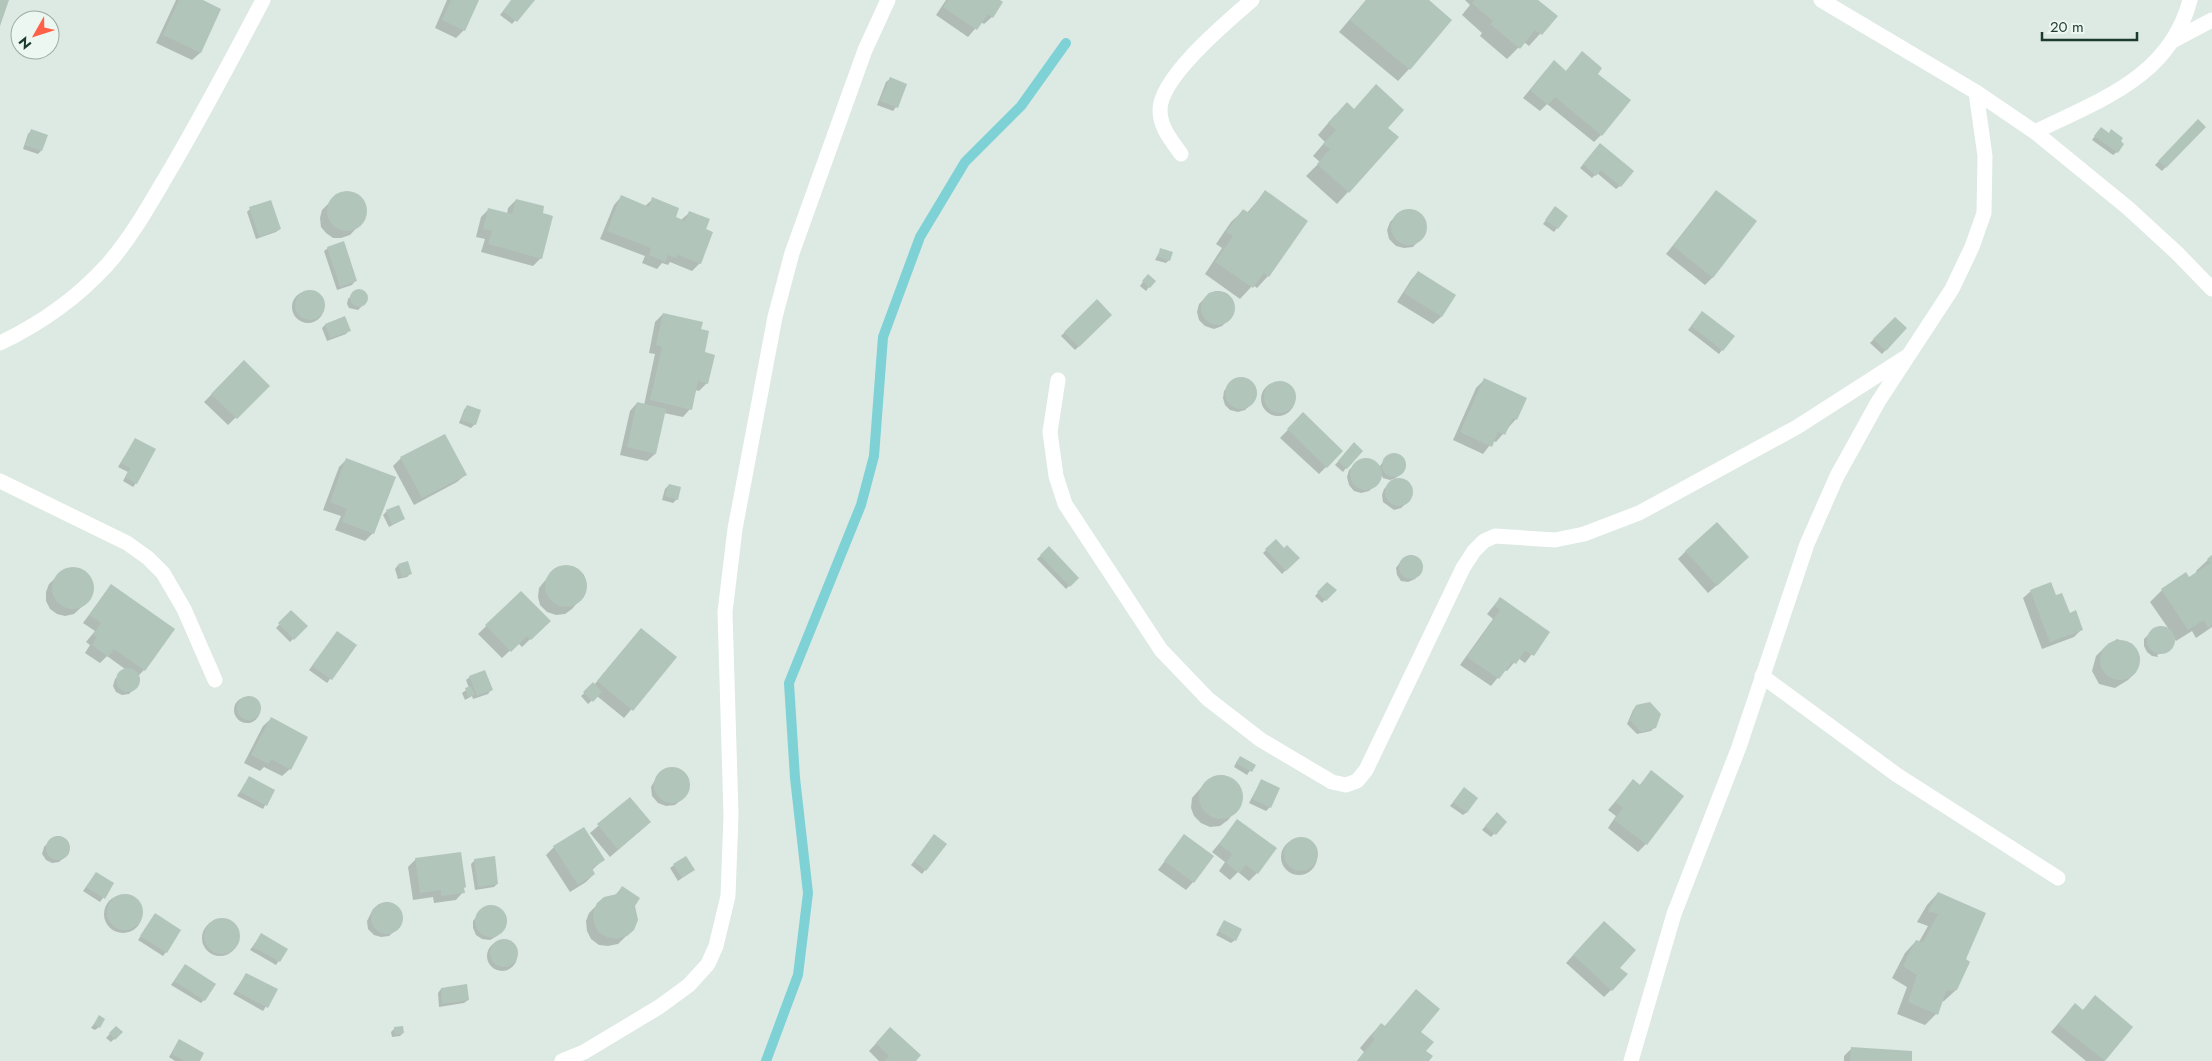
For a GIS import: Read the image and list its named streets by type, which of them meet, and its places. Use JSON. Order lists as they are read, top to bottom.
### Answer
{
  "scale_bar": "20 m",
  "north": "bottom left"
}
